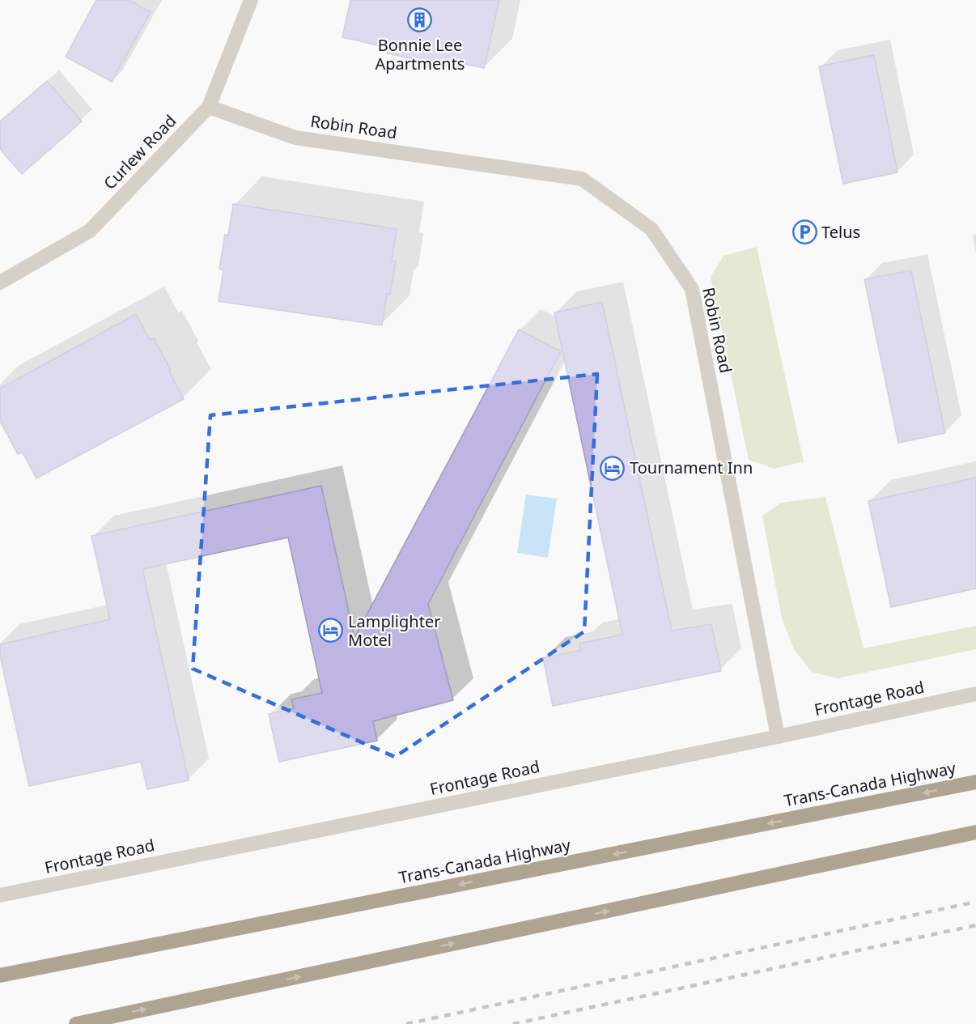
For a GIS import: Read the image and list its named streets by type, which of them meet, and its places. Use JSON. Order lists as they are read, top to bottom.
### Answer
{
  "streets": {
    "highway": ["Trans-Canada Highway"],
    "street": ["Robin Road", "Curlew Road", "Frontage Road"]
  },
  "crossings": [
    ["Robin Road", "Curlew Road"],
    ["Robin Road", "Frontage Road"]
  ],
  "places": {
    "building": ["Bonnie Lee Apartments"],
    "parking": ["Telus"],
    "hotel": ["Tournament Inn", "Lamplighter Motel"]
  }
}
